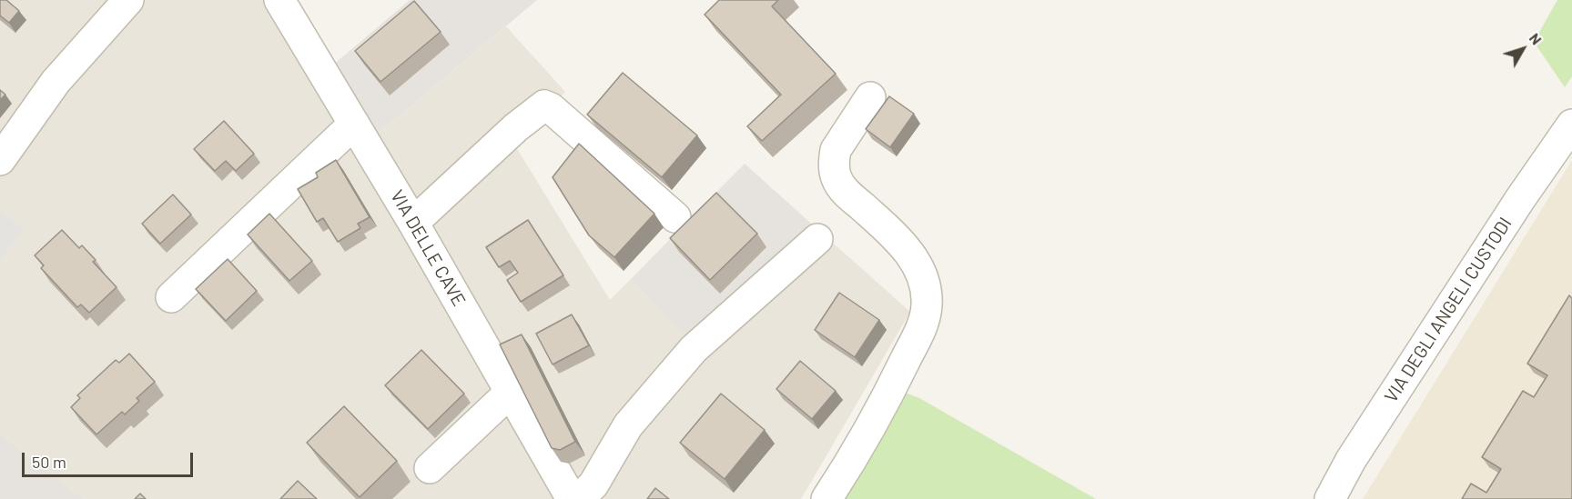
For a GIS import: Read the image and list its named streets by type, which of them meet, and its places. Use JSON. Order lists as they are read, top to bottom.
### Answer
{
  "streets": {
    "street": ["VIA DELLE CAVE", "VIA DEGLI ANGELI CUSTODI"]
  },
  "scale_bar": "50 m",
  "north": "top right"
}
